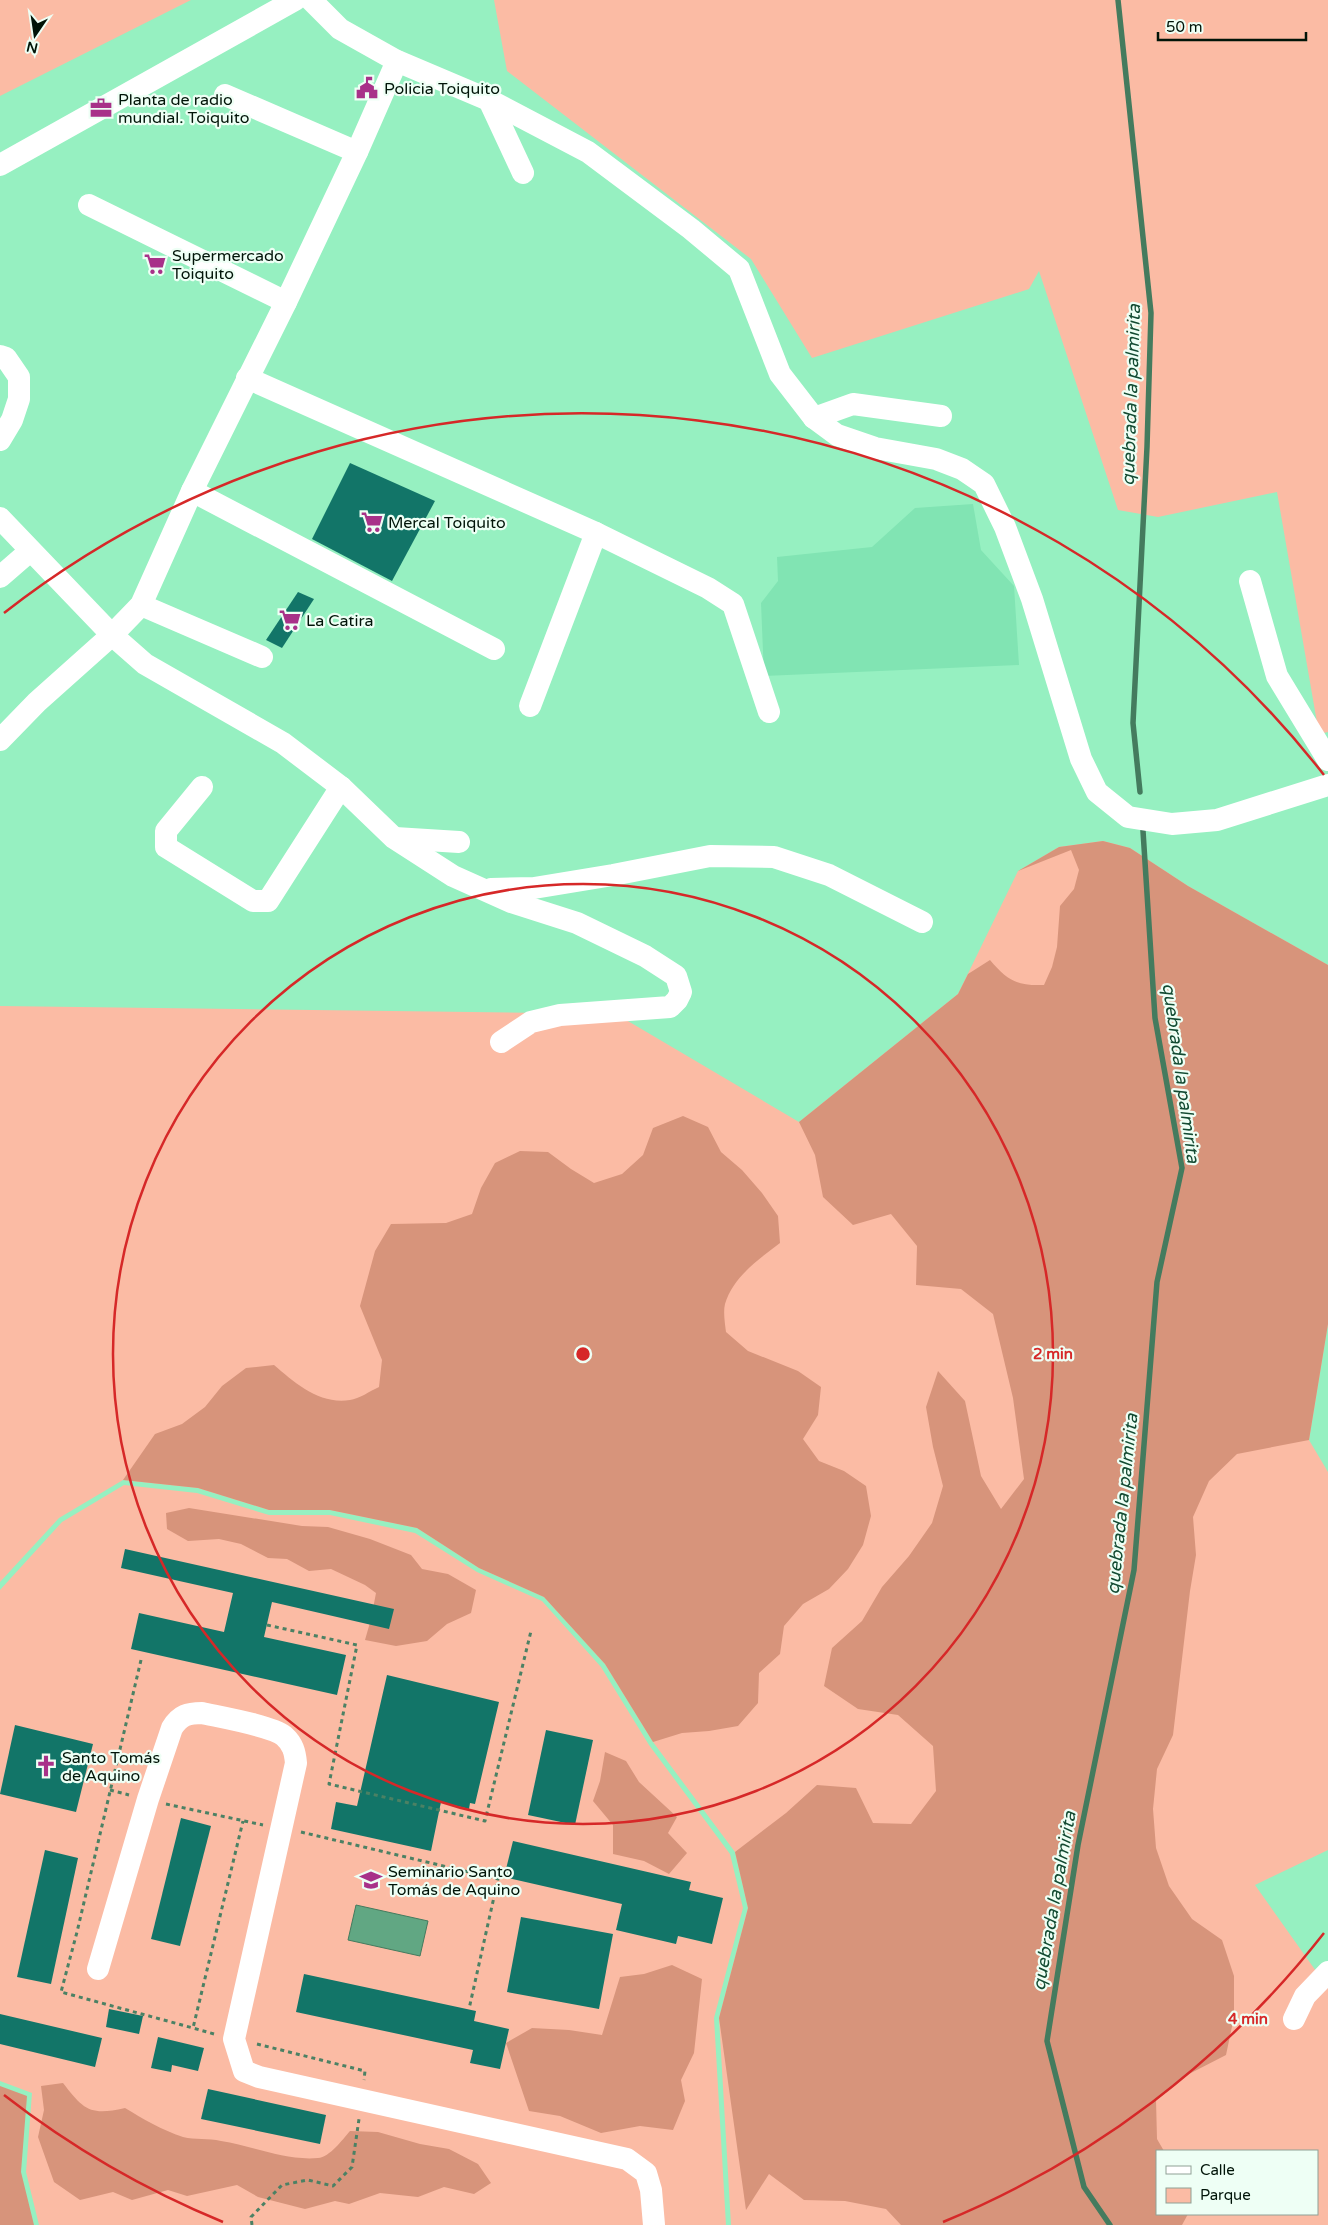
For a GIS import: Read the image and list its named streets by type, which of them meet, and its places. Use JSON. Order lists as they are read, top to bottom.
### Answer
{
  "water": ["quebrada la palmirita"],
  "places": {
    "public building": ["Policia Toiquito"],
    "office": ["Planta de radio mundial. Toiquito"],
    "supermarket": ["Supermercado Toiquito", "Mercal Toiquito", "La Catira"],
    "church": ["Santo Tomás de Aquino"],
    "school or university": ["Seminario Santo Tomás de Aquino"]
  },
  "legend": ["Calle", "Parque"],
  "scale_bar": "50 m",
  "north": "bottom",
  "rings": ["2 min", "4 min"]
}
